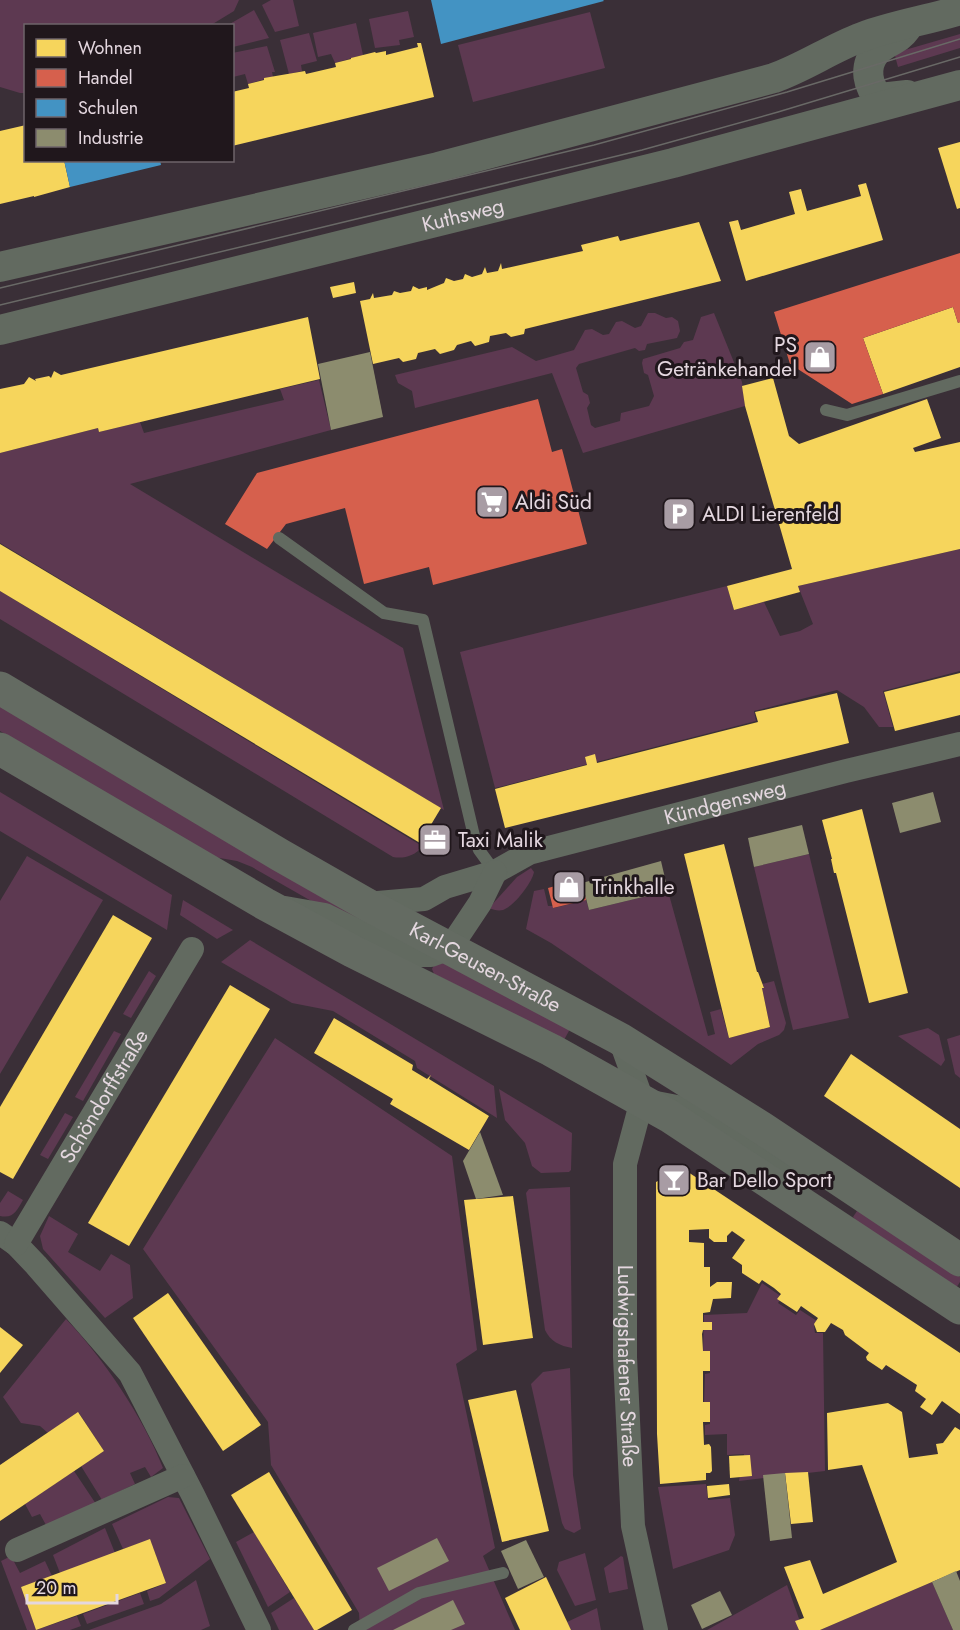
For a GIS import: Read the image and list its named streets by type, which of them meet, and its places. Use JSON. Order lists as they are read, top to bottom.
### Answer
{
  "streets": {
    "main road": ["Karl-Geusen-Straße"],
    "street": [
      "Kuthsweg",
      "Kündgensweg",
      "Schöndorffstraße",
      "Ludwigshafener Straße"
    ]
  },
  "crossings": [
    ["Kündgensweg", "Karl-Geusen-Straße"],
    ["Karl-Geusen-Straße", "Ludwigshafener Straße"]
  ],
  "places": {
    "shop": ["PS Getränkehandel", "Trinkhalle"],
    "supermarket": ["Aldi Süd"],
    "parking": ["ALDI Lierenfeld"],
    "office": ["Taxi Malik"],
    "bar": ["Bar Dello Sport"]
  },
  "legend": [
    "Wohnen",
    "Handel",
    "Schulen",
    "Industrie"
  ],
  "scale_bar": "20 m"
}
